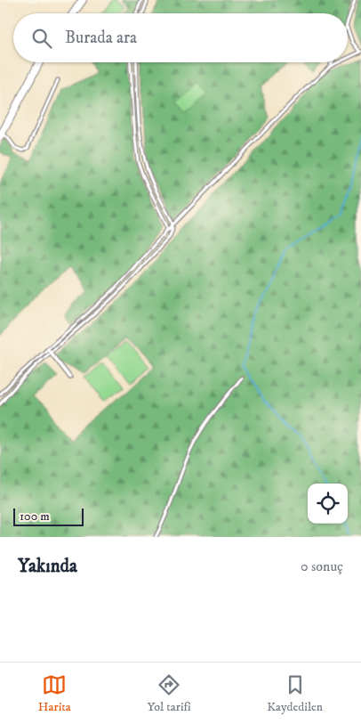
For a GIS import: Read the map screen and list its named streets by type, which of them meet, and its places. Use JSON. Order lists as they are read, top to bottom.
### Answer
{
  "scale_bar": "100 m",
  "page": {
    "search": "Burada ara",
    "scale": "100 m",
    "heading": ["Yakında", "0 sonuç"],
    "nav": ["Harita", "Yol tarifi", "Kaydedilen"]
  }
}
